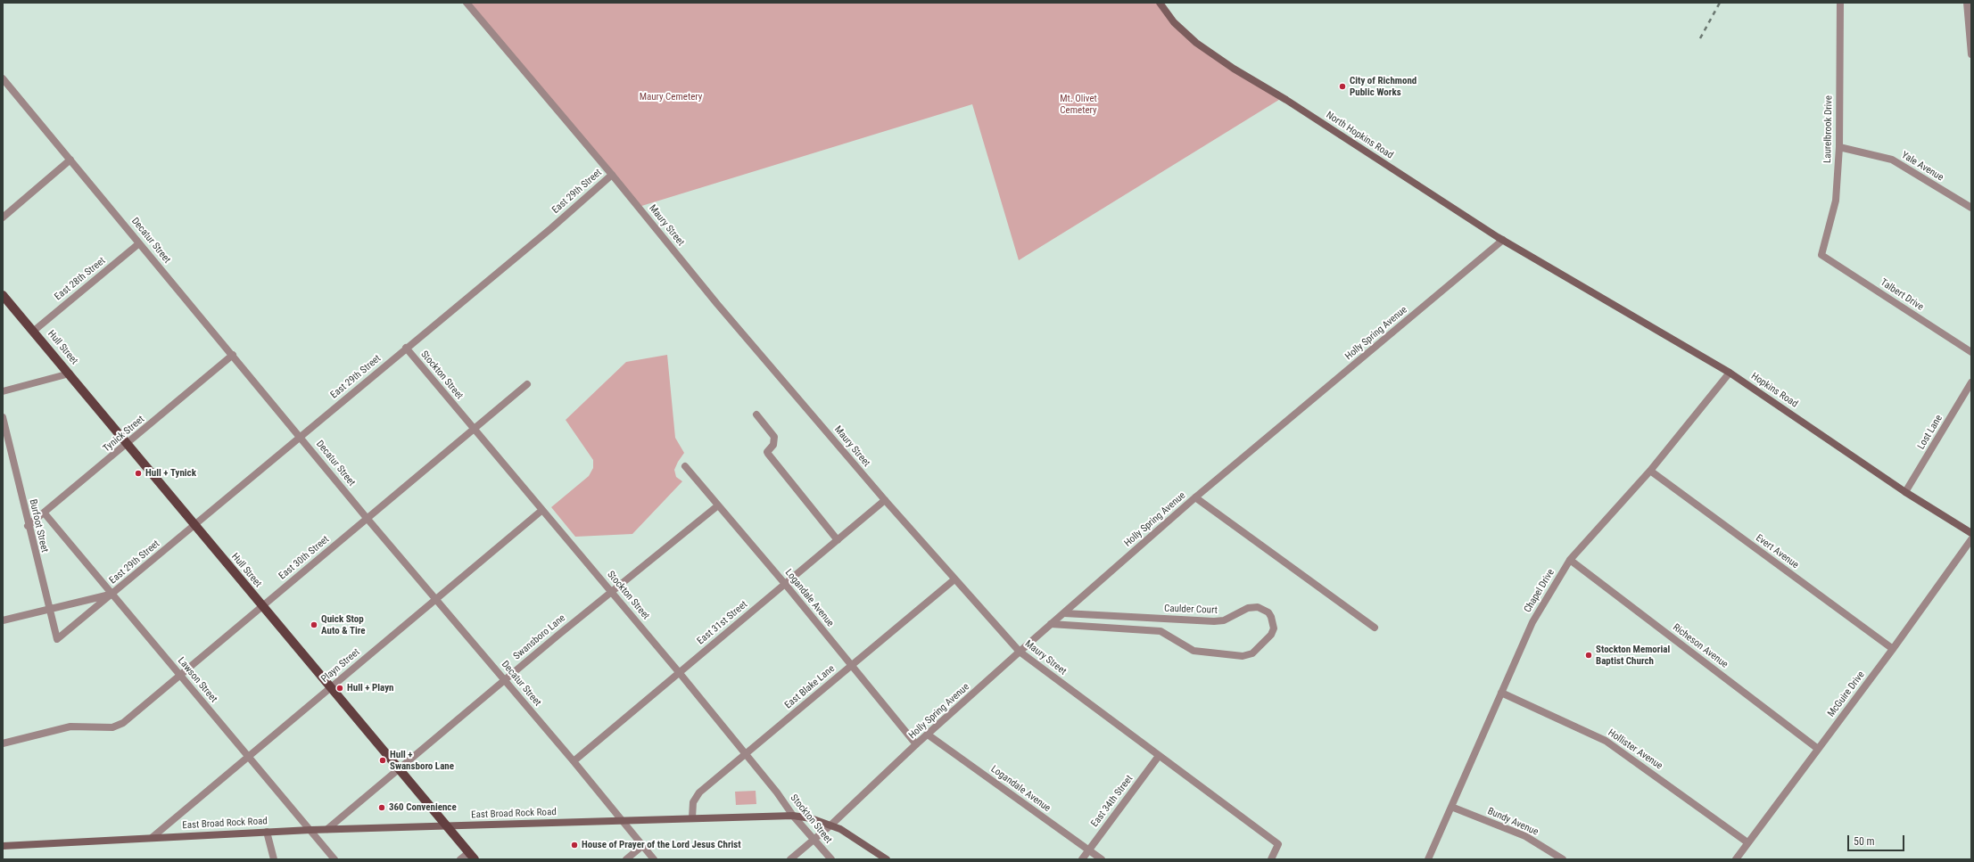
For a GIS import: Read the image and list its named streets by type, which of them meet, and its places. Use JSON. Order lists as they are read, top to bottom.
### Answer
{
  "streets": {
    "main road": [
      "North Hopkins Road",
      "Hull Street",
      "Hopkins Road",
      "East Broad Rock Road"
    ],
    "street": [
      "Laurelbrook Drive",
      "Yale Avenue",
      "East 29th Street",
      "Maury Street",
      "Decatur Street",
      "East 28th Street",
      "Talbert Drive",
      "Holly Spring Avenue",
      "Stockton Street",
      "Lost Lane",
      "Tynick Street",
      "Burfoot Street",
      "Evert Avenue",
      "East 30th Street",
      "Chapel Drive",
      "Logandale Avenue",
      "Caulder Court",
      "East 31st Street",
      "Swansboro Lane",
      "Richeson Avenue",
      "Playn Street",
      "Lawson Street",
      "East Blake Lane",
      "McGuire Drive",
      "Hollister Avenue",
      "East 34th Street",
      "Bundy Avenue"
    ]
  },
  "crossings": [
    ["Laurelbrook Drive", "Yale Avenue"],
    ["Laurelbrook Drive", "Talbert Drive"],
    ["North Hopkins Road", "Holly Spring Avenue"],
    ["North Hopkins Road", "Hopkins Road"],
    ["East 29th Street", "Maury Street"],
    ["East 29th Street", "Decatur Street"],
    ["East 29th Street", "Hull Street"],
    ["East 29th Street", "Stockton Street"],
    ["East 29th Street", "Burfoot Street"],
    ["East 29th Street", "Lawson Street"],
    ["Maury Street", "Holly Spring Avenue"],
    ["Maury Street", "East 31st Street"],
    ["Maury Street", "East Blake Lane"],
    ["Maury Street", "East 34th Street"],
    ["Decatur Street", "East 28th Street"],
    ["Decatur Street", "Tynick Street"],
    ["Decatur Street", "East 30th Street"],
    ["Decatur Street", "East 31st Street"],
    ["Decatur Street", "Swansboro Lane"],
    ["Decatur Street", "Playn Street"],
    ["Decatur Street", "East Broad Rock Road"],
    ["East 28th Street", "Hull Street"],
    ["Holly Spring Avenue", "Stockton Street"],
    ["Holly Spring Avenue", "Logandale Avenue"],
    ["Holly Spring Avenue", "Caulder Court"],
    ["Holly Spring Avenue", "East Broad Rock Road"],
    ["Hull Street", "Tynick Street"],
    ["Hull Street", "East 30th Street"],
    ["Hull Street", "Swansboro Lane"],
    ["Hull Street", "Playn Street"],
    ["Hull Street", "East Broad Rock Road"],
    ["Stockton Street", "East 30th Street"],
    ["Stockton Street", "East 31st Street"],
    ["Stockton Street", "Swansboro Lane"],
    ["Stockton Street", "Playn Street"],
    ["Stockton Street", "East Blake Lane"],
    ["Stockton Street", "East Broad Rock Road"],
    ["Hopkins Road", "Lost Lane"],
    ["Hopkins Road", "Chapel Drive"],
    ["Tynick Street", "Burfoot Street"],
    ["Tynick Street", "Lawson Street"],
    ["Evert Avenue", "Chapel Drive"],
    ["Evert Avenue", "McGuire Drive"],
    ["East 30th Street", "Lawson Street"],
    ["Chapel Drive", "Richeson Avenue"],
    ["Chapel Drive", "Hollister Avenue"],
    ["Chapel Drive", "Bundy Avenue"],
    ["Logandale Avenue", "East 31st Street"],
    ["Logandale Avenue", "Swansboro Lane"],
    ["Logandale Avenue", "East Blake Lane"],
    ["Logandale Avenue", "East 34th Street"],
    ["Swansboro Lane", "East Broad Rock Road"],
    ["Richeson Avenue", "McGuire Drive"],
    ["Playn Street", "Lawson Street"],
    ["Playn Street", "East Broad Rock Road"],
    ["Lawson Street", "East Broad Rock Road"],
    ["East Blake Lane", "East Broad Rock Road"],
    ["McGuire Drive", "Hollister Avenue"]
  ],
  "parks": ["Maury Cemetery", "Mt. Olivet Cemetery"],
  "places": [
    "City of Richmond Public Works",
    "Hull + Tynick",
    "Quick Stop Auto & Tire",
    "Stockton Memorial Baptist Church",
    "Hull + Playn",
    "Hull + Swansboro Lane",
    "360 Convenience",
    "House of Prayer of the Lord Jesus Christ"
  ],
  "scale_bar": "50 m"
}
